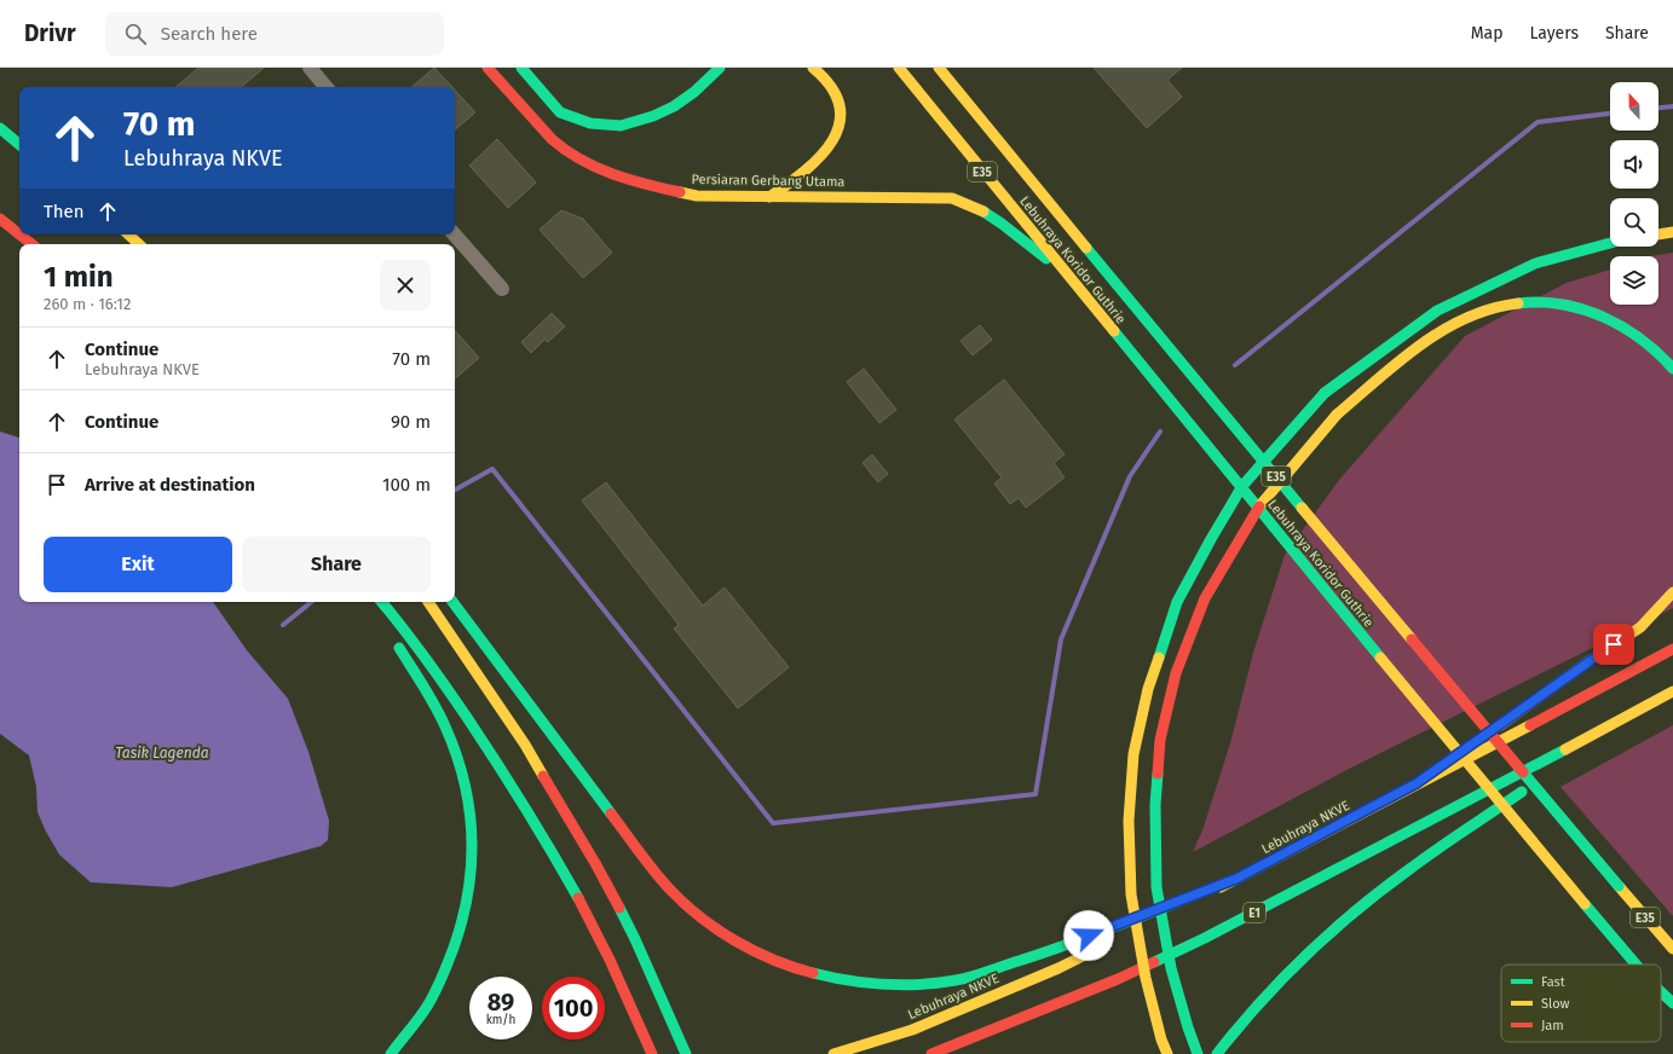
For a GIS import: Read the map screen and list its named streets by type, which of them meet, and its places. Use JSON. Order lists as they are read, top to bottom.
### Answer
{
  "streets": {
    "main road": [
      "E35",
      "Persiaran Gerbang Utama",
      "Lebuhraya Koridor Guthrie",
      "Lebuhraya NKVE",
      "E1"
    ]
  },
  "crossings": [
    ["Persiaran Gerbang Utama", "Lebuhraya Koridor Guthrie"]
  ],
  "water": ["Tasik Lagenda"],
  "legend": ["Fast", "Slow", "Jam"],
  "north": "top",
  "page": {
    "header": "Drivr",
    "search": "Search here",
    "nav": ["Map", "Layers", "Share"],
    "turn": ["70 m", "Lebuhraya NKVE"],
    "then": "Then",
    "heading": ["1 min", "260 m · 16:12"],
    "list": [
      {
        "name": "Continue",
        "note": "Lebuhraya NKVE",
        "value": "70 m"
      },
      {
        "name": "Continue",
        "value": "90 m"
      },
      {
        "name": "Arrive at destination",
        "value": "100 m"
      }
    ],
    "buttons": ["Exit", "Share"],
    "speed": "89 km/h",
    "limit": "100"
  }
}
